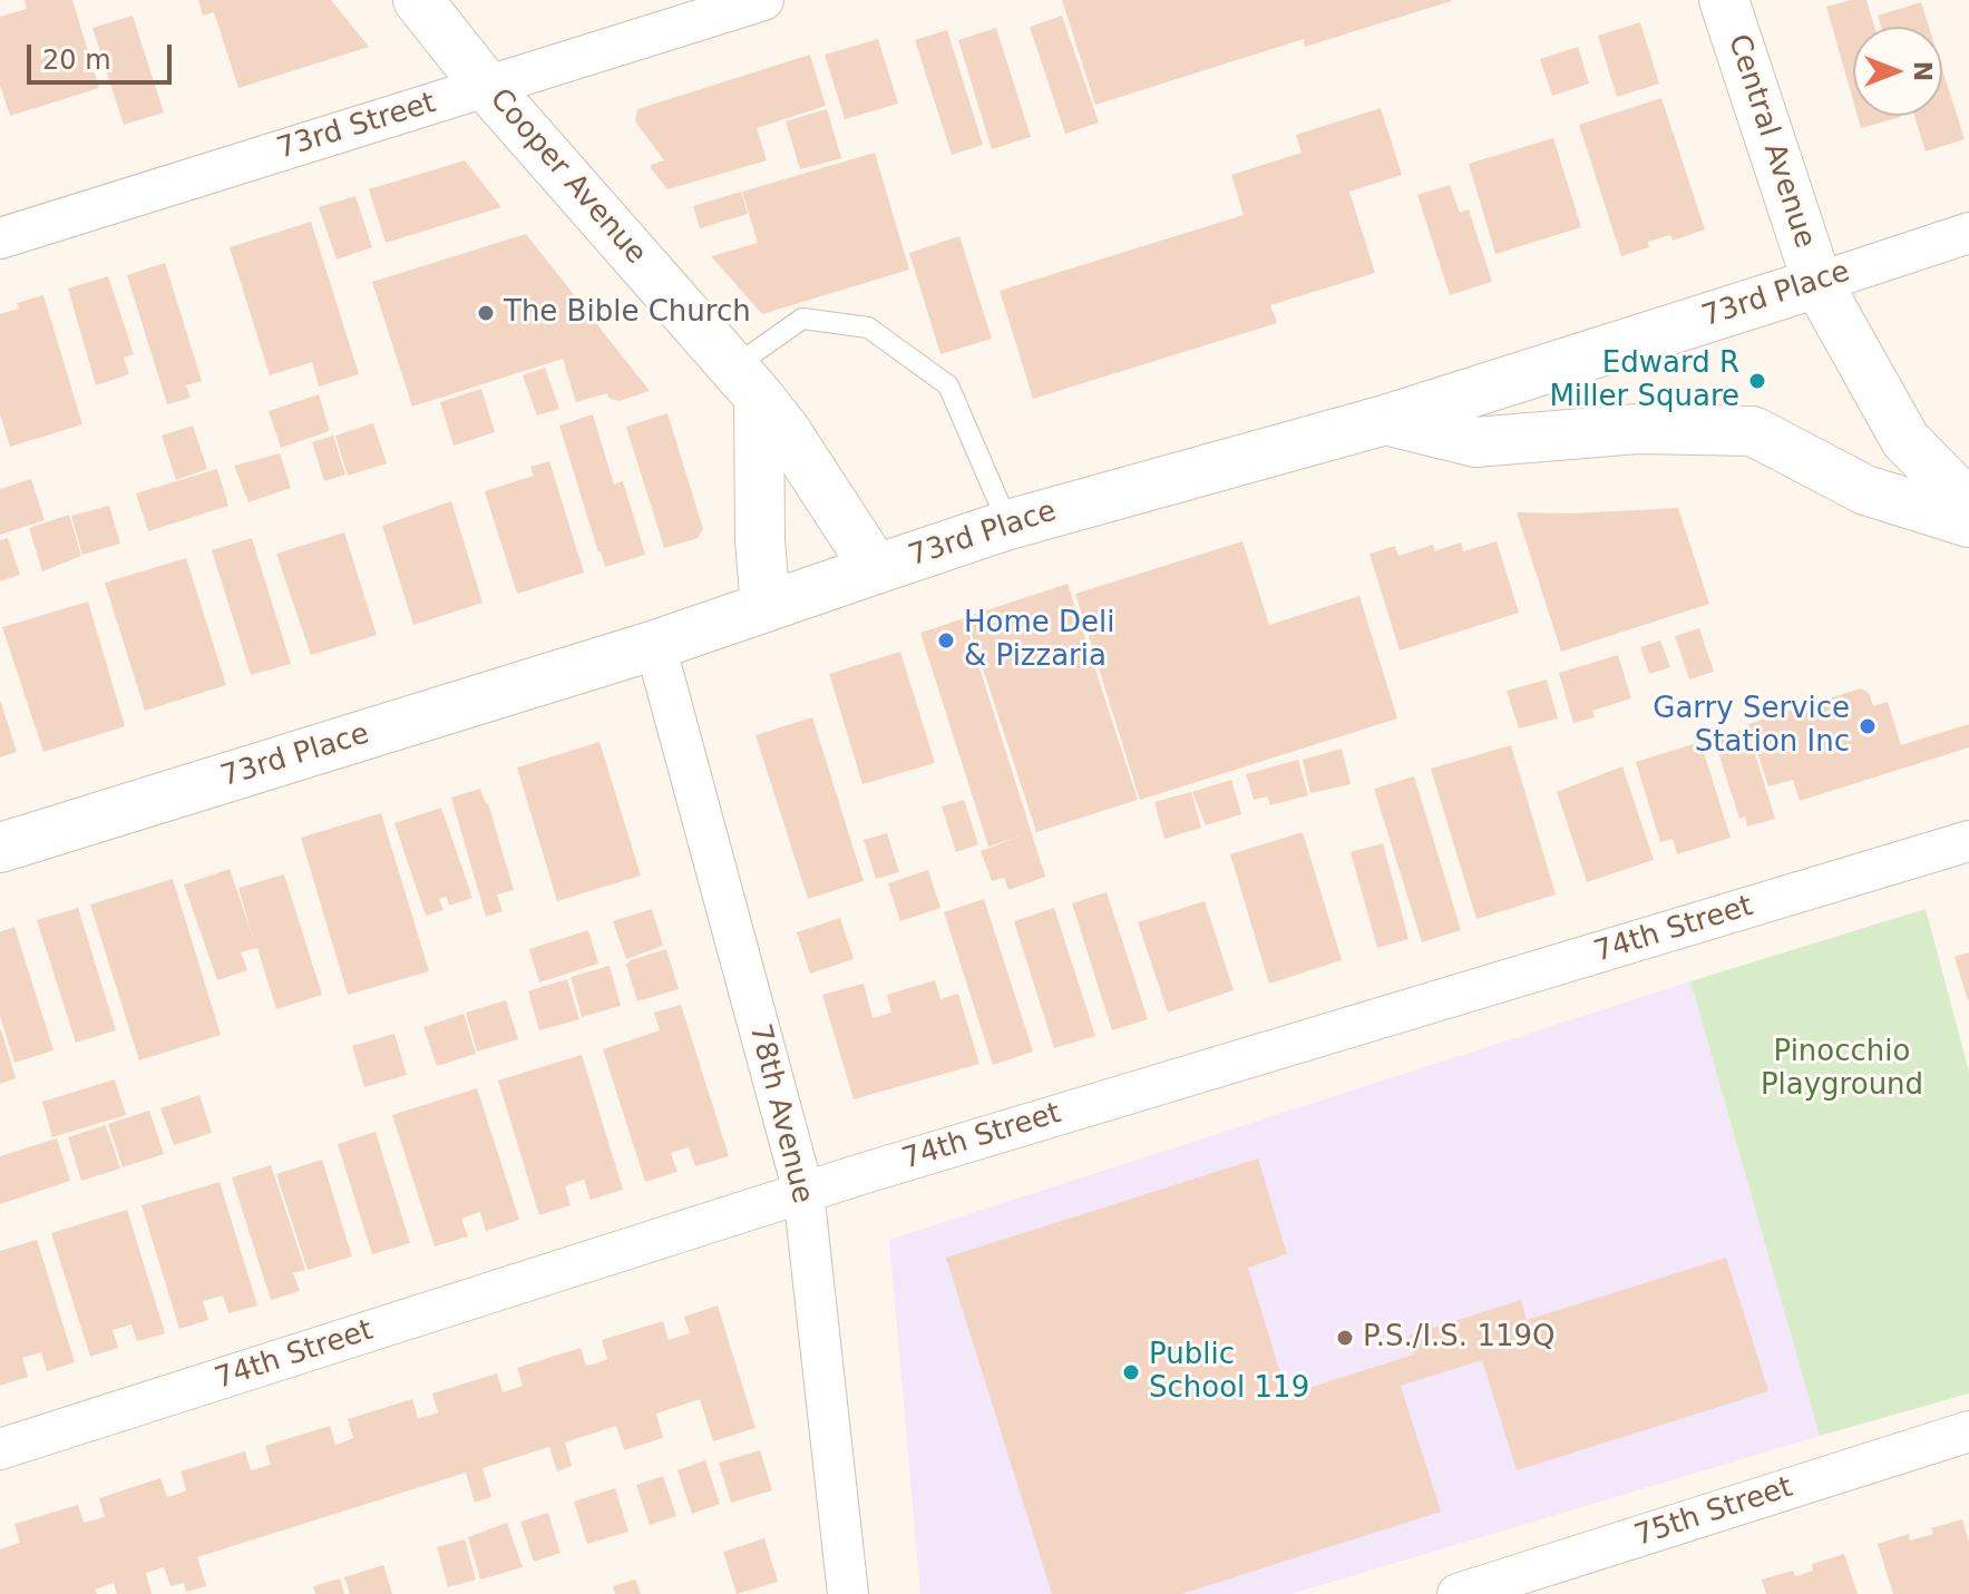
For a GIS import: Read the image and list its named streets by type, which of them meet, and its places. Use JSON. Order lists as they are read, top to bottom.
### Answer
{
  "streets": {
    "main road": ["Central Avenue", "Cooper Avenue", "73rd Place"],
    "street": [
      "73rd Street",
      "74th Street",
      "78th Avenue",
      "75th Street"
    ]
  },
  "crossings": [
    ["73rd Street", "Cooper Avenue"],
    ["Central Avenue", "73rd Place"],
    ["Cooper Avenue", "73rd Place"],
    ["73rd Place", "78th Avenue"],
    ["74th Street", "78th Avenue"]
  ],
  "parks": ["Pinocchio Playground"],
  "places": [
    "The Bible Church",
    "Edward R Miller Square",
    "Home Deli & Pizzaria",
    "Garry Service Station Inc",
    "P.S./I.S. 119Q",
    "Public School 119"
  ],
  "scale_bar": "20 m",
  "north": "right"
}
